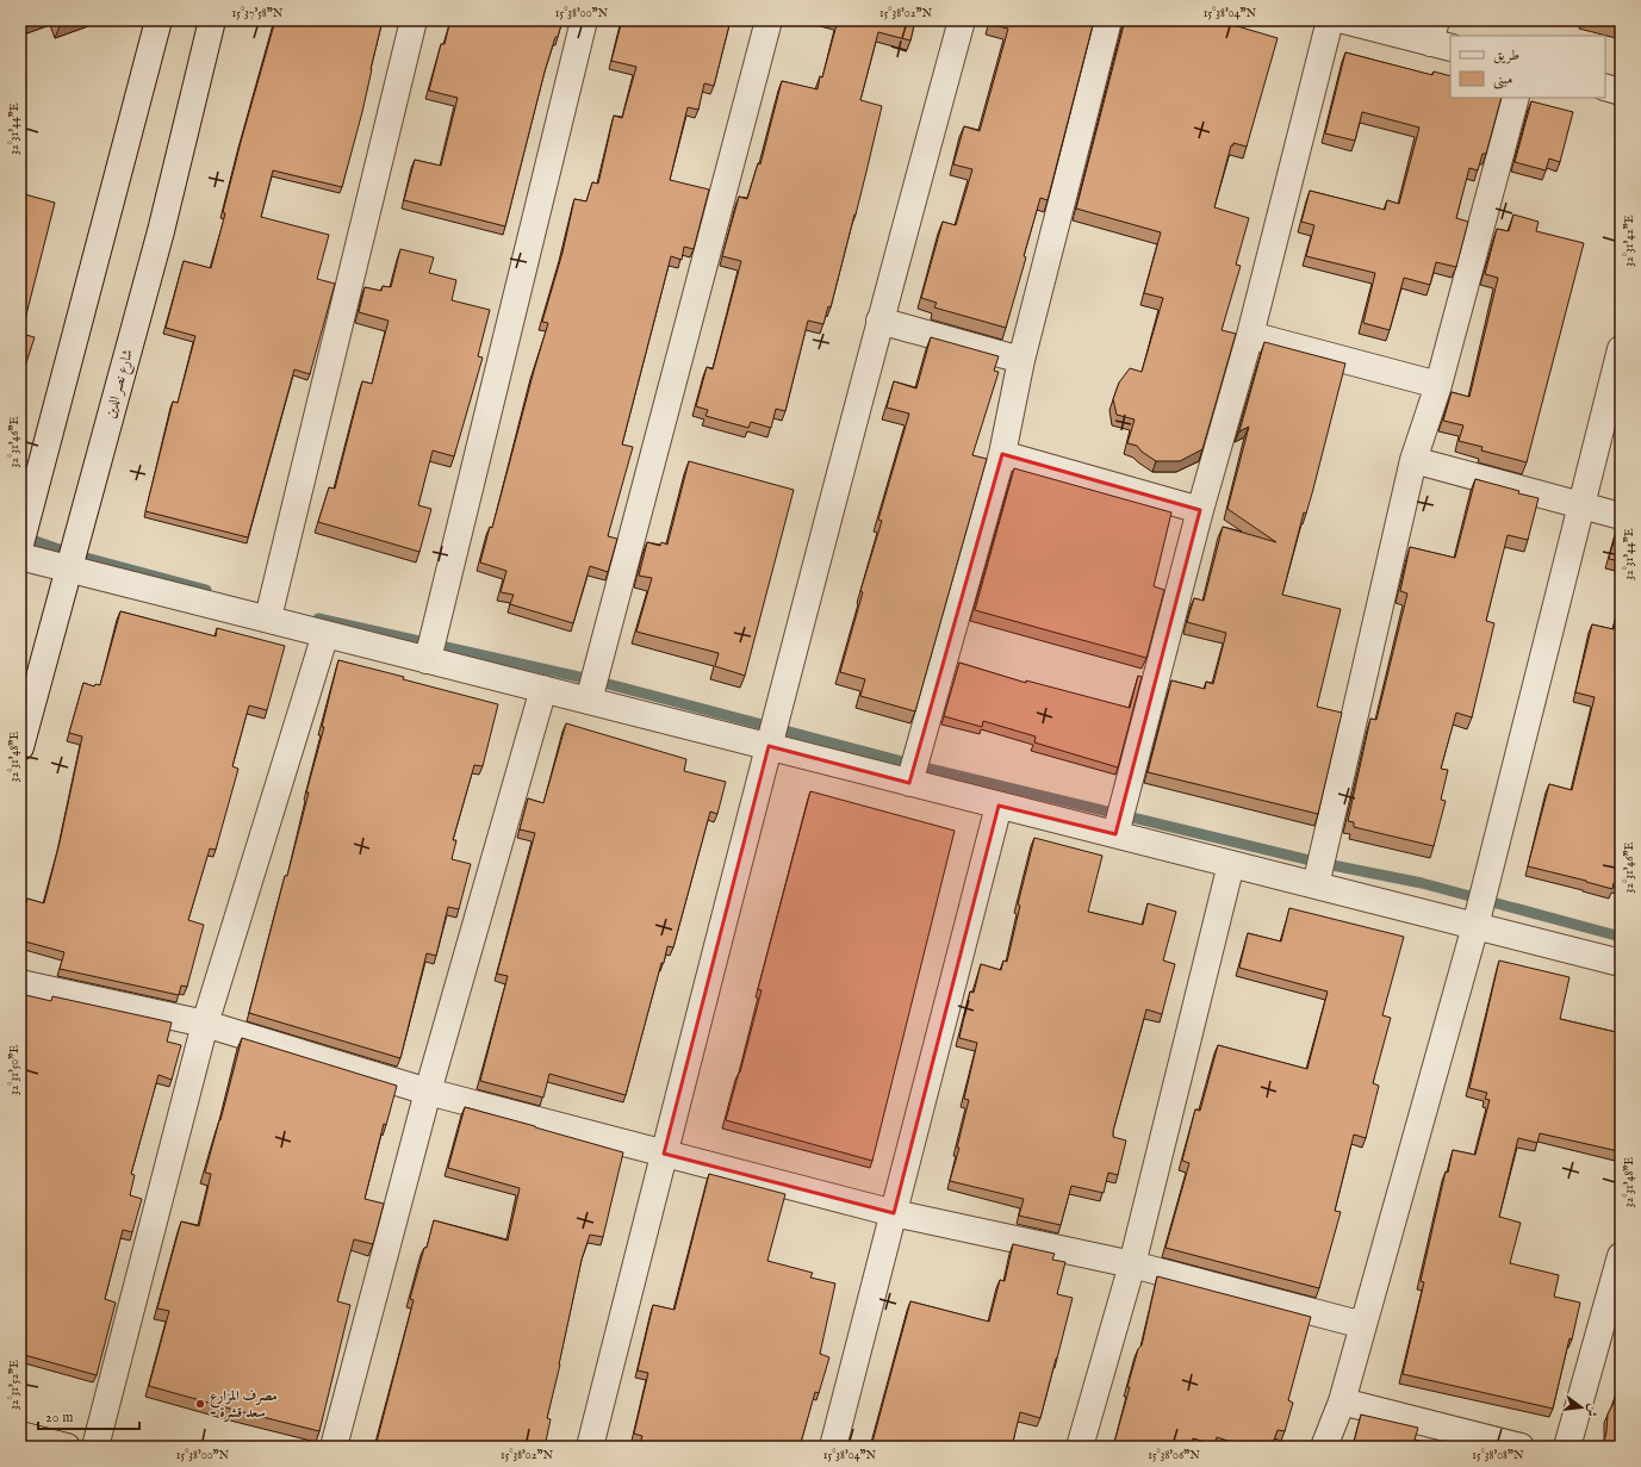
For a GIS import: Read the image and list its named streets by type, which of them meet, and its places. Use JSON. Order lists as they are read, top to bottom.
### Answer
{
  "streets": {
    "street": ["شارع نصر الدين"]
  },
  "places": ["مصرف المزارع - سعد قشرة"],
  "legend": ["طريق", "مبنى"],
  "scale_bar": "20 m",
  "north": "right",
  "coordinates": [
    "15°37'58\"N",
    "15°38'00\"N",
    "15°38'02\"N",
    "15°38'04\"N",
    "32°31'44\"E",
    "32°31'42\"E",
    "32°31'46\"E",
    "32°31'48\"E",
    "32°31'50\"E",
    "32°31'52\"E",
    "15°38'06\"N",
    "15°38'08\"N"
  ]
}
